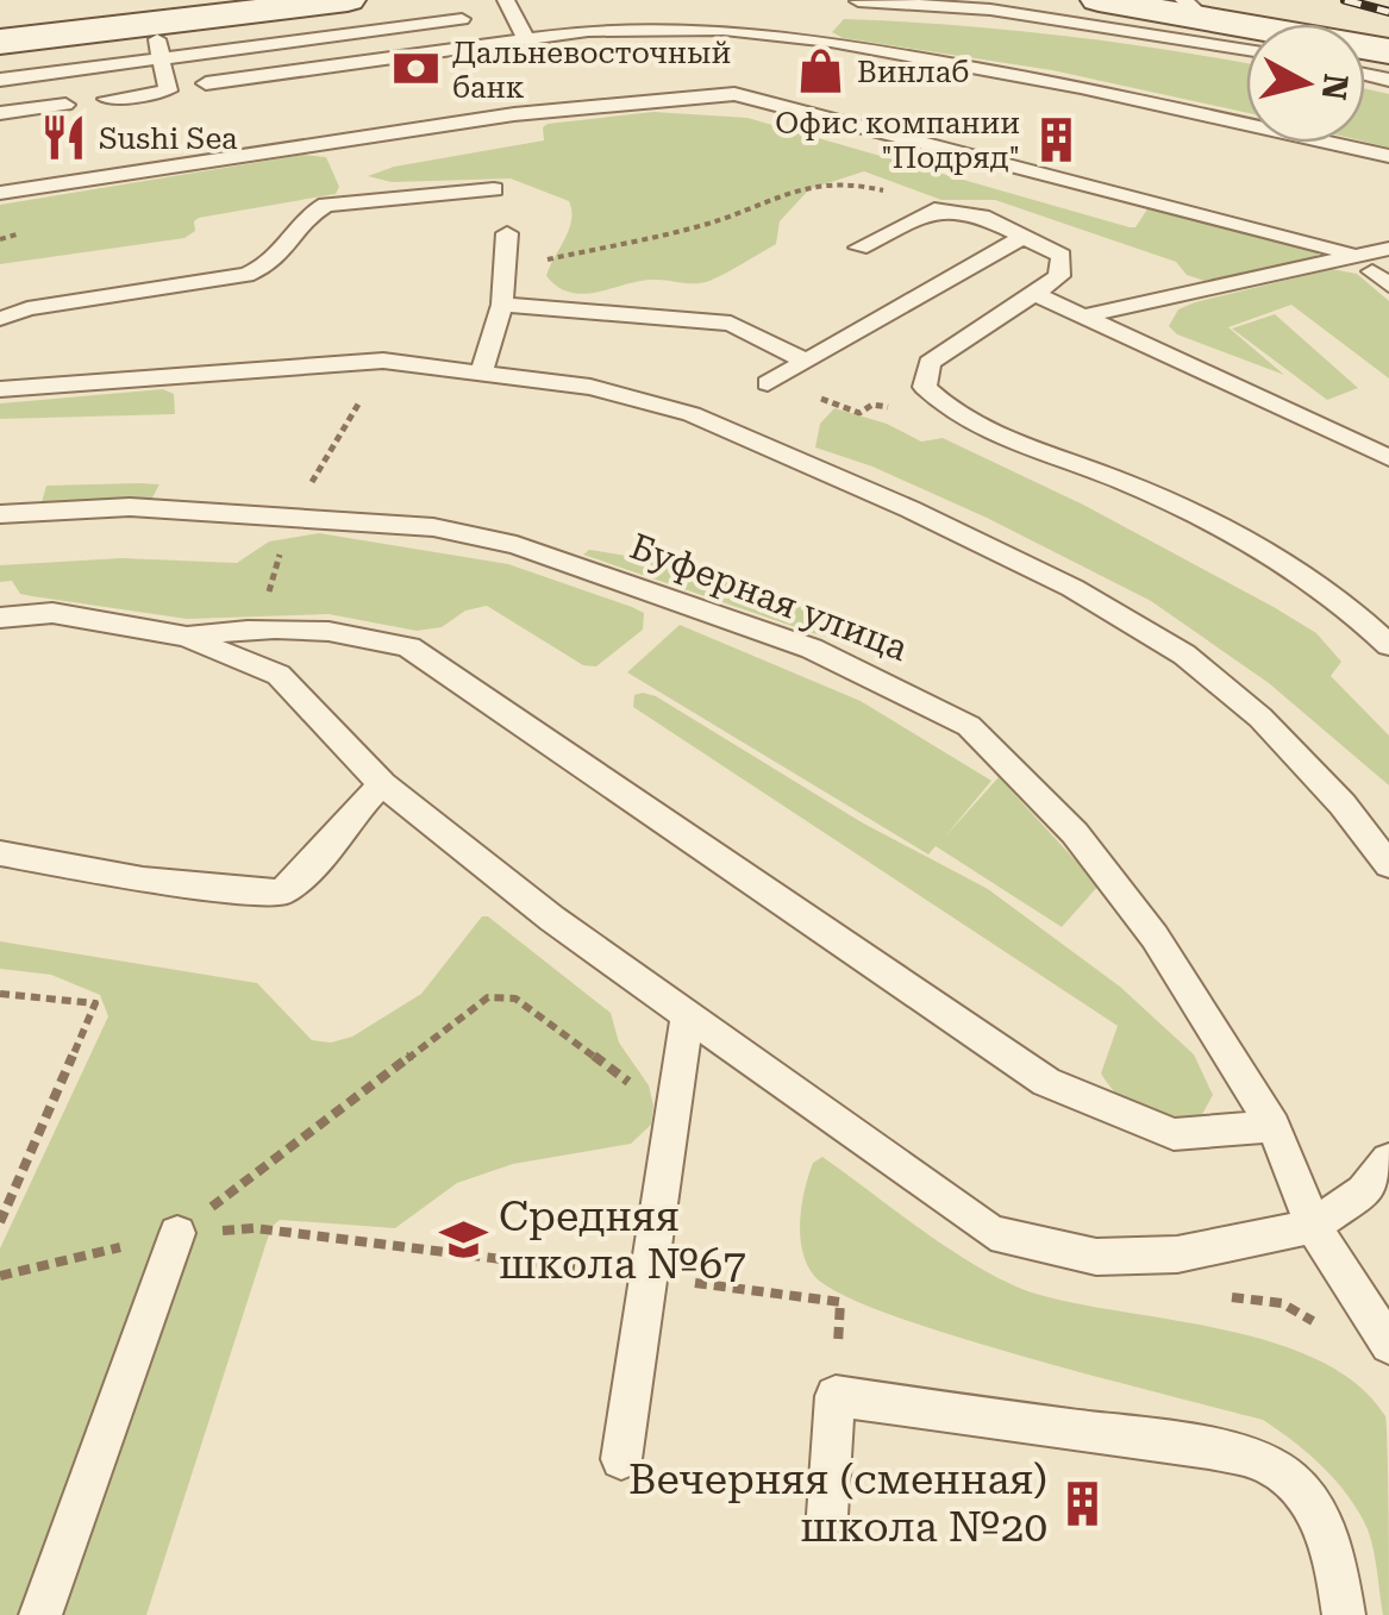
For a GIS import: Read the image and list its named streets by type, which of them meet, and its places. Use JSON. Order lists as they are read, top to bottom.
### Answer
{
  "streets": {
    "lane": ["Буферная улица"]
  },
  "places": {
    "bank": ["Дальневосточный банк"],
    "shop": ["Винлаб"],
    "restaurant": ["Sushi Sea"],
    "building": ["Офис компании \"Подряд\"", "Вечерняя (сменная) школа №20"],
    "school or university": ["Средняя школа №67"]
  },
  "north": "right"
}
